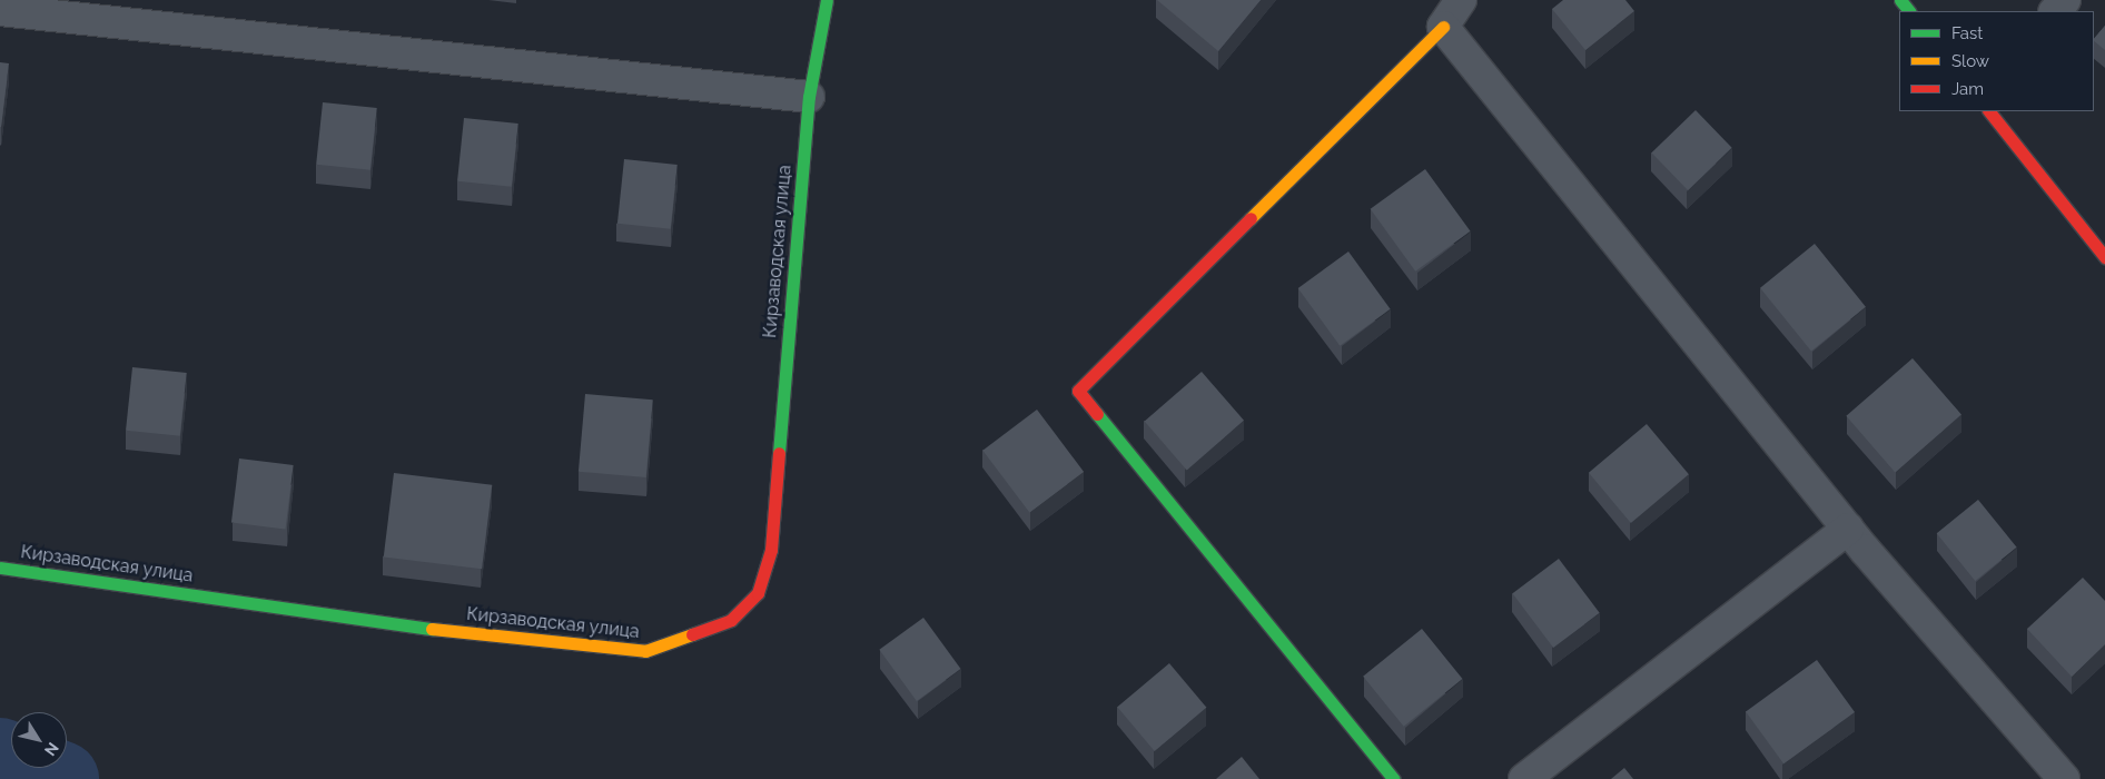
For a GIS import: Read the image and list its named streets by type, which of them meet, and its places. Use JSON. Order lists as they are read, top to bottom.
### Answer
{
  "streets": {
    "street": ["Кирзаводская улица"]
  },
  "legend": ["Fast", "Slow", "Jam"],
  "north": "bottom right"
}
